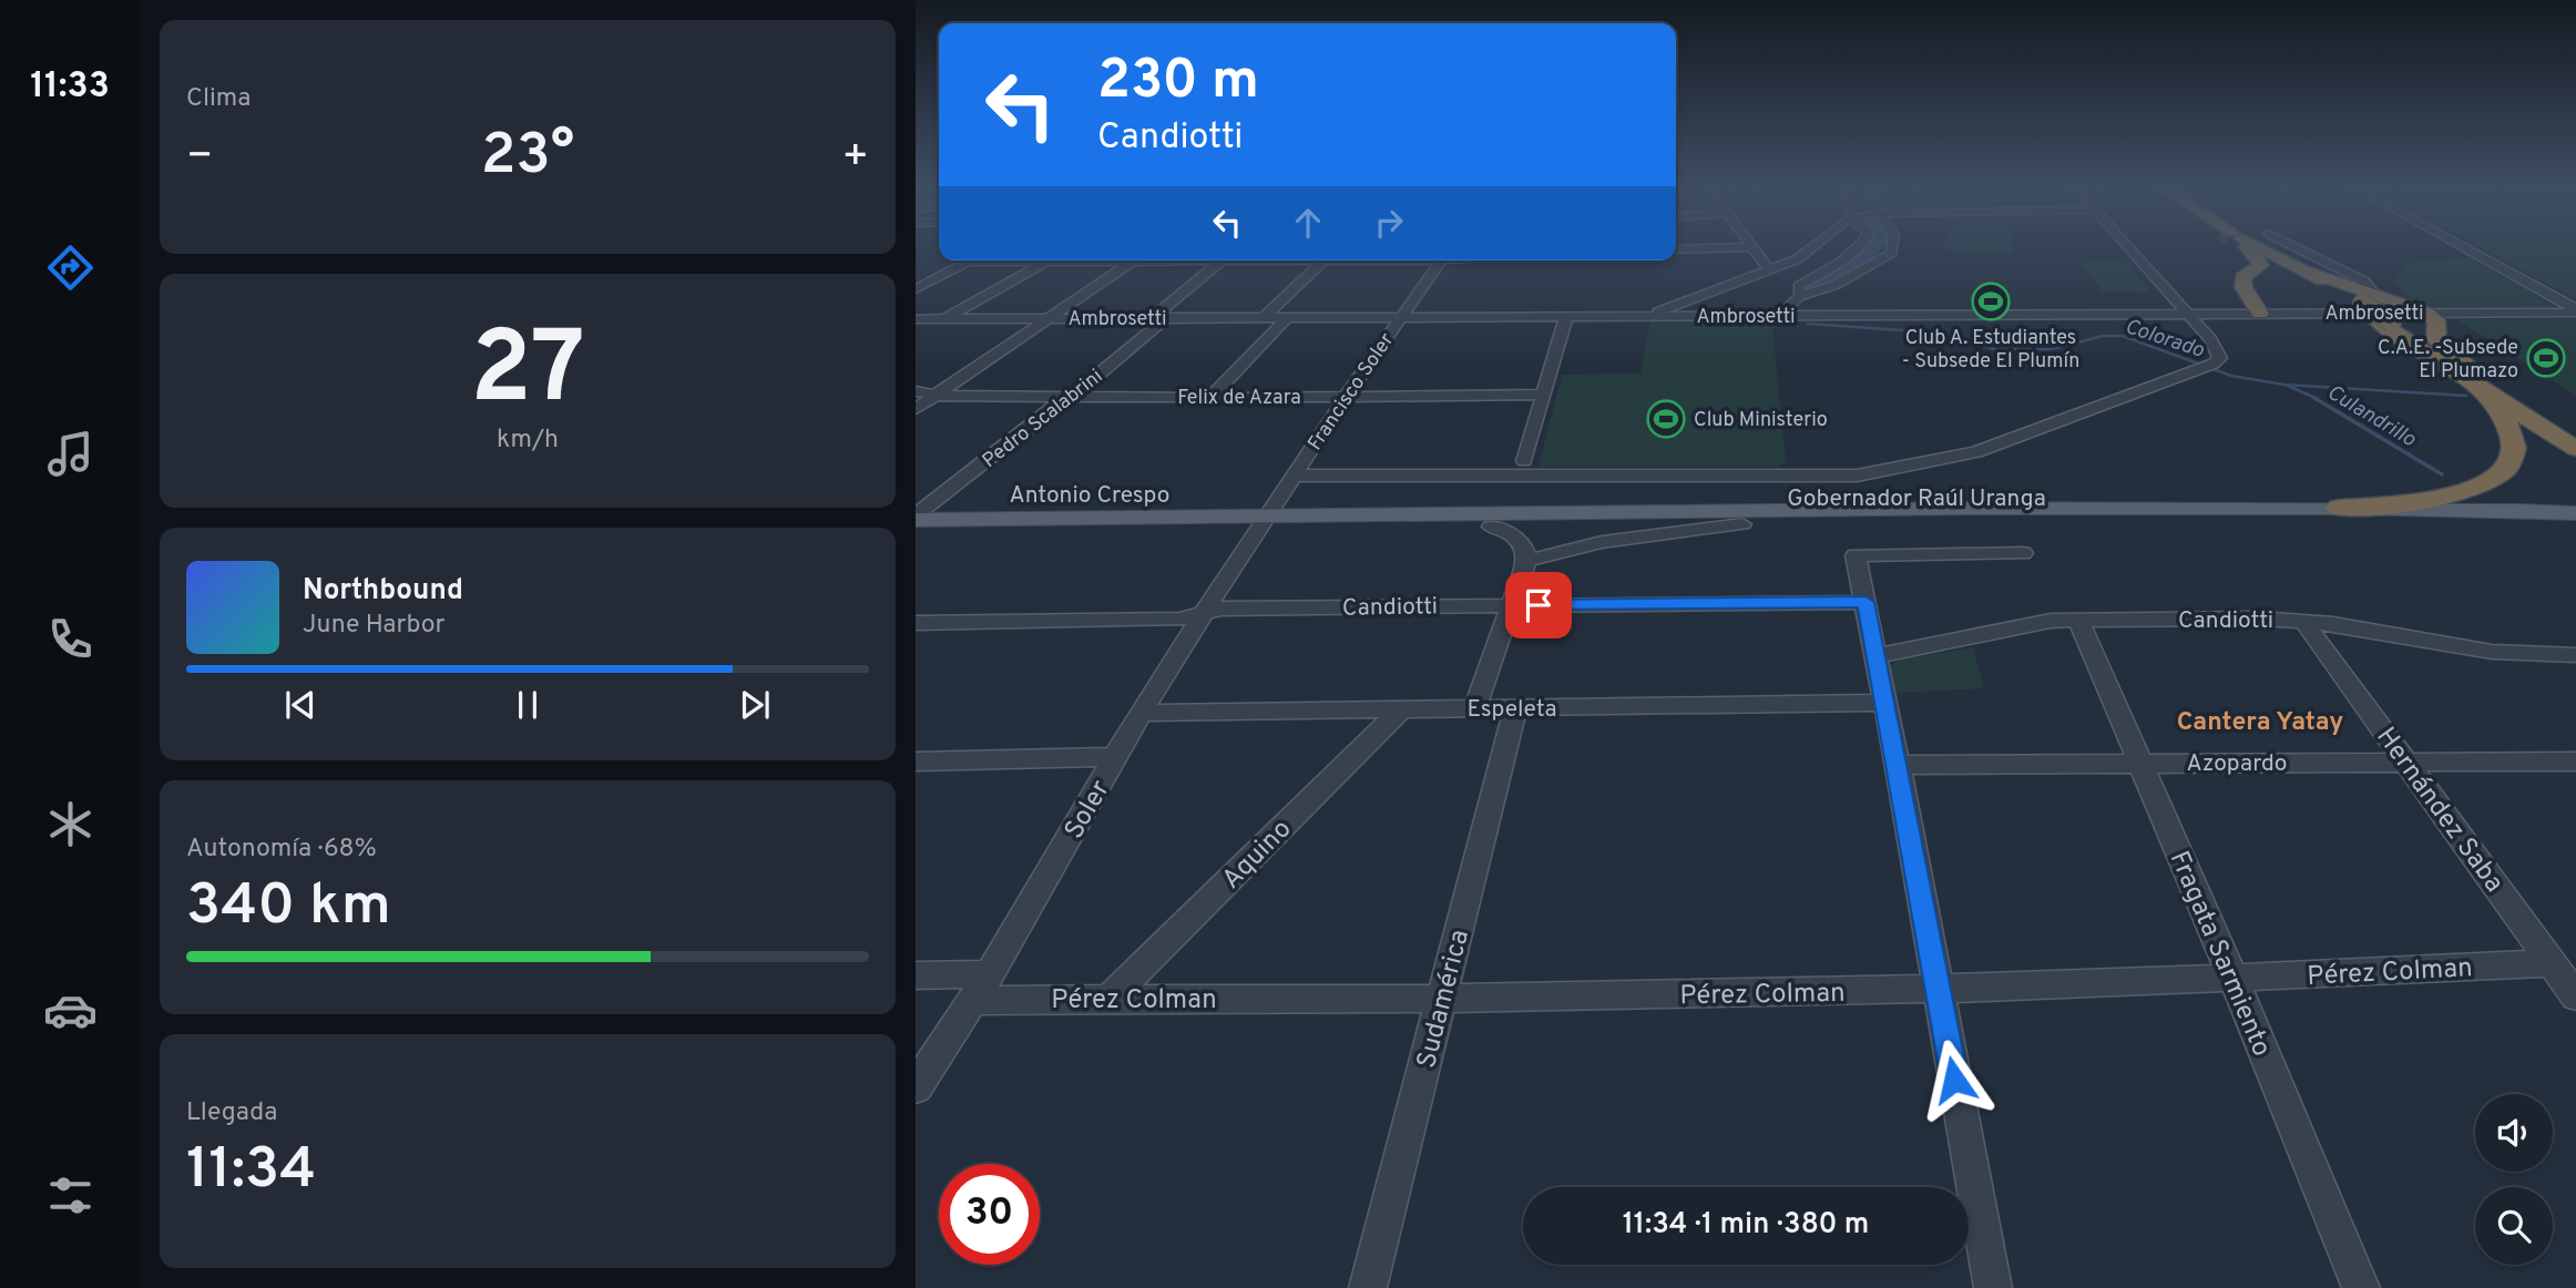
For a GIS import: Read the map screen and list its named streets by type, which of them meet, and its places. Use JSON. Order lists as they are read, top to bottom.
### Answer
{
  "streets": {
    "main road": ["Antonio Crespo", "Gobernador Raúl Uranga"],
    "street": [
      "Ambrosetti",
      "Francisco Soler",
      "Felix de Azara",
      "Pedro Scalabrini",
      "Candiotti",
      "Espeleta",
      "Azopardo",
      "Soler",
      "Hernández Saba",
      "Aquino",
      "Fragata Sarmiento",
      "Pérez Colman",
      "Sudamérica"
    ]
  },
  "crossings": [
    ["Ambrosetti", "Francisco Soler"],
    ["Ambrosetti", "Pedro Scalabrini"],
    ["Francisco Soler", "Felix de Azara"],
    ["Francisco Soler", "Antonio Crespo"],
    ["Francisco Soler", "Gobernador Raúl Uranga"],
    ["Francisco Soler", "Soler"],
    ["Felix de Azara", "Pedro Scalabrini"],
    ["Pedro Scalabrini", "Antonio Crespo"],
    ["Antonio Crespo", "Gobernador Raúl Uranga"],
    ["Antonio Crespo", "Soler"],
    ["Gobernador Raúl Uranga", "Soler"],
    ["Candiotti", "Soler"],
    ["Candiotti", "Hernández Saba"],
    ["Candiotti", "Fragata Sarmiento"],
    ["Espeleta", "Soler"],
    ["Espeleta", "Aquino"],
    ["Espeleta", "Sudamérica"],
    ["Azopardo", "Hernández Saba"],
    ["Azopardo", "Fragata Sarmiento"],
    ["Soler", "Pérez Colman"],
    ["Hernández Saba", "Pérez Colman"],
    ["Aquino", "Pérez Colman"],
    ["Fragata Sarmiento", "Pérez Colman"],
    ["Pérez Colman", "Sudamérica"]
  ],
  "districts": ["Cantera Yatay"],
  "water": ["Colorado", "Culandrillo"],
  "places": {
    "sports": ["Club A. Estudiantes - Subsede El Plumín", "C.A.E. -Subsede El Plumazo", "Club Ministerio"]
  },
  "page": {
    "tabs": "11:33",
    "tile": [
      "Clima",
      ["27", "km/h"],
      ["Autonomía · 68%", "340 km"],
      ["Llegada", "11:34"]
    ],
    "turn": ["230 m", "Candiotti"],
    "heat": ["−", "23°", "+"],
    "song": ["Northbound", "June Harbor"],
    "limit": "30",
    "trip": "11:34 · 1 min · 380 m"
  }
}
